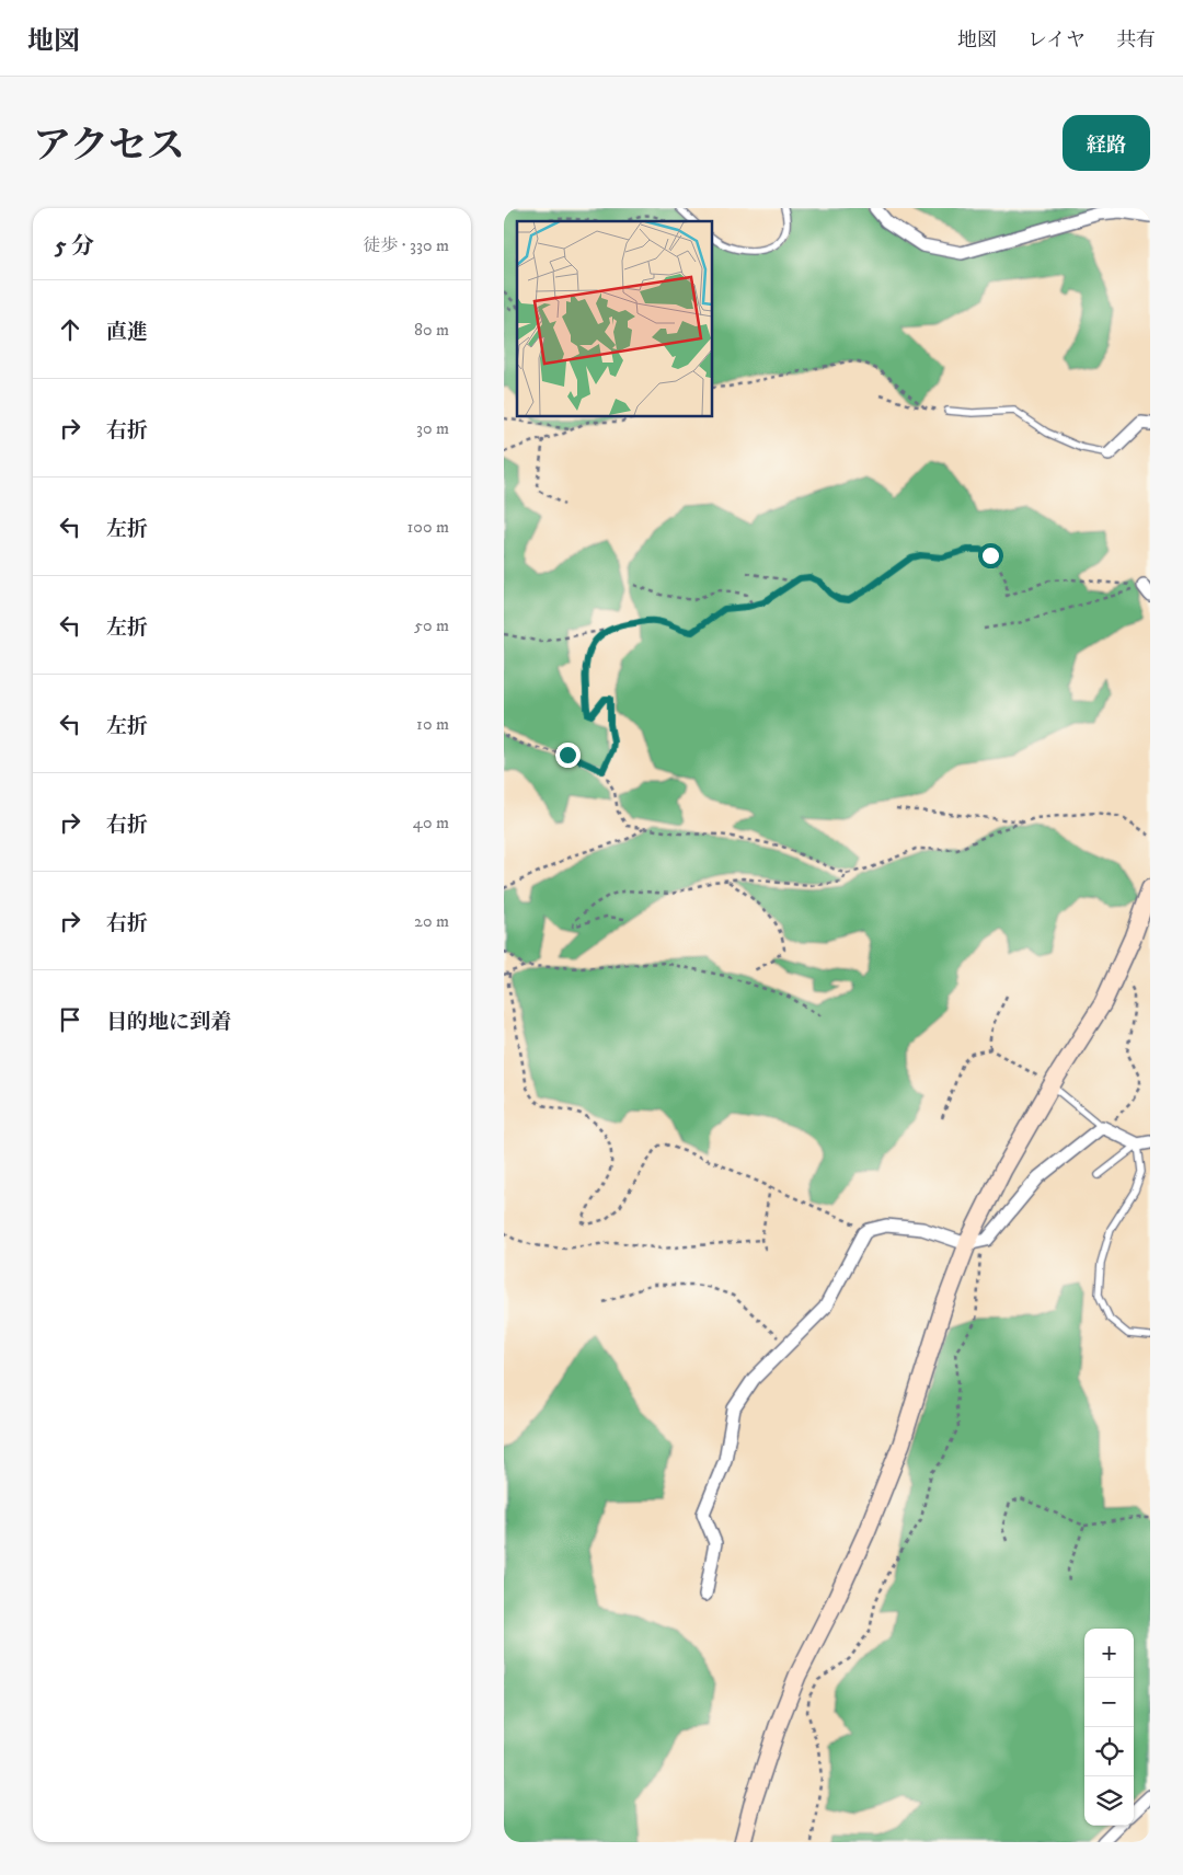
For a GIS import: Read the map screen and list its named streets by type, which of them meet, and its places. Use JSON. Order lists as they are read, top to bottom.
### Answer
{
  "page": {
    "header": "地図",
    "nav": ["地図", "レイヤ", "共有"],
    "title": "アクセス",
    "buttons": "経路",
    "heading": ["5 分", "徒歩 · 330 m"],
    "list": [
      ["直進", "80 m"],
      ["右折", "30 m"],
      ["左折", "100 m"],
      ["左折", "50 m"],
      ["左折", "10 m"],
      ["右折", "40 m"],
      ["右折", "20 m"],
      "目的地に到着"
    ],
    "map_buttons": ["+", "−"]
  }
}
